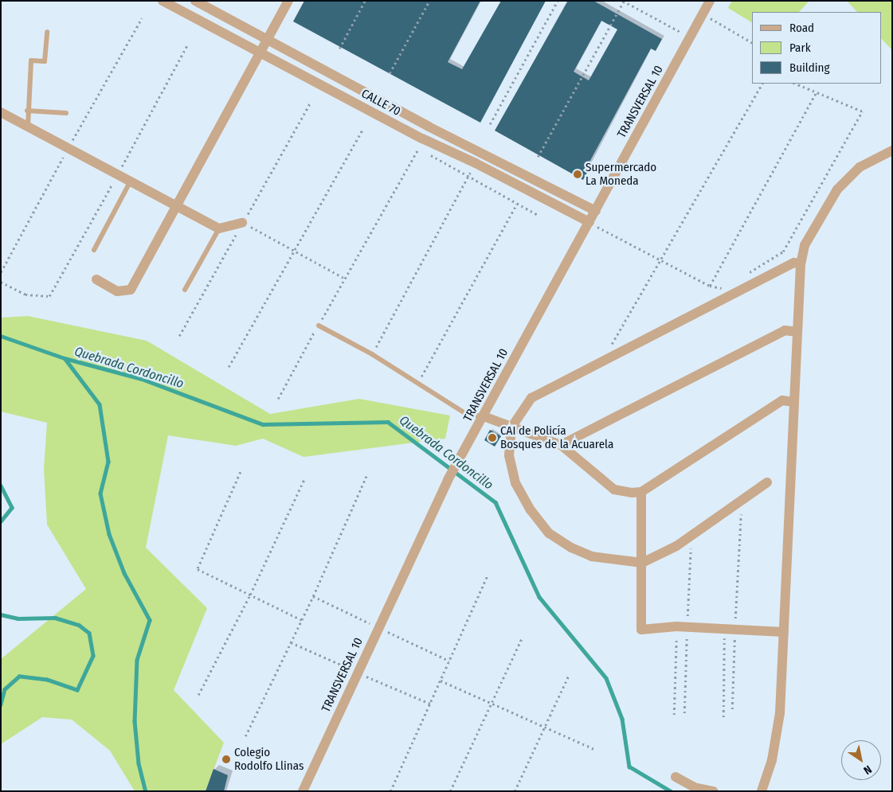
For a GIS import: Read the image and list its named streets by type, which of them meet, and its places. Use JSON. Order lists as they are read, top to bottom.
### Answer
{
  "streets": {
    "street": ["TRANSVERSAL 10", "CALLE 70"]
  },
  "crossings": [
    ["TRANSVERSAL 10", "CALLE 70"]
  ],
  "water": ["Quebrada Cordoncillo"],
  "places": ["Supermercado La Moneda", "CAI de Policía Bosques de la Acuarela", "Colegio Rodolfo Llinas"],
  "legend": ["Road", "Park", "Building"],
  "north": "bottom right"
}
